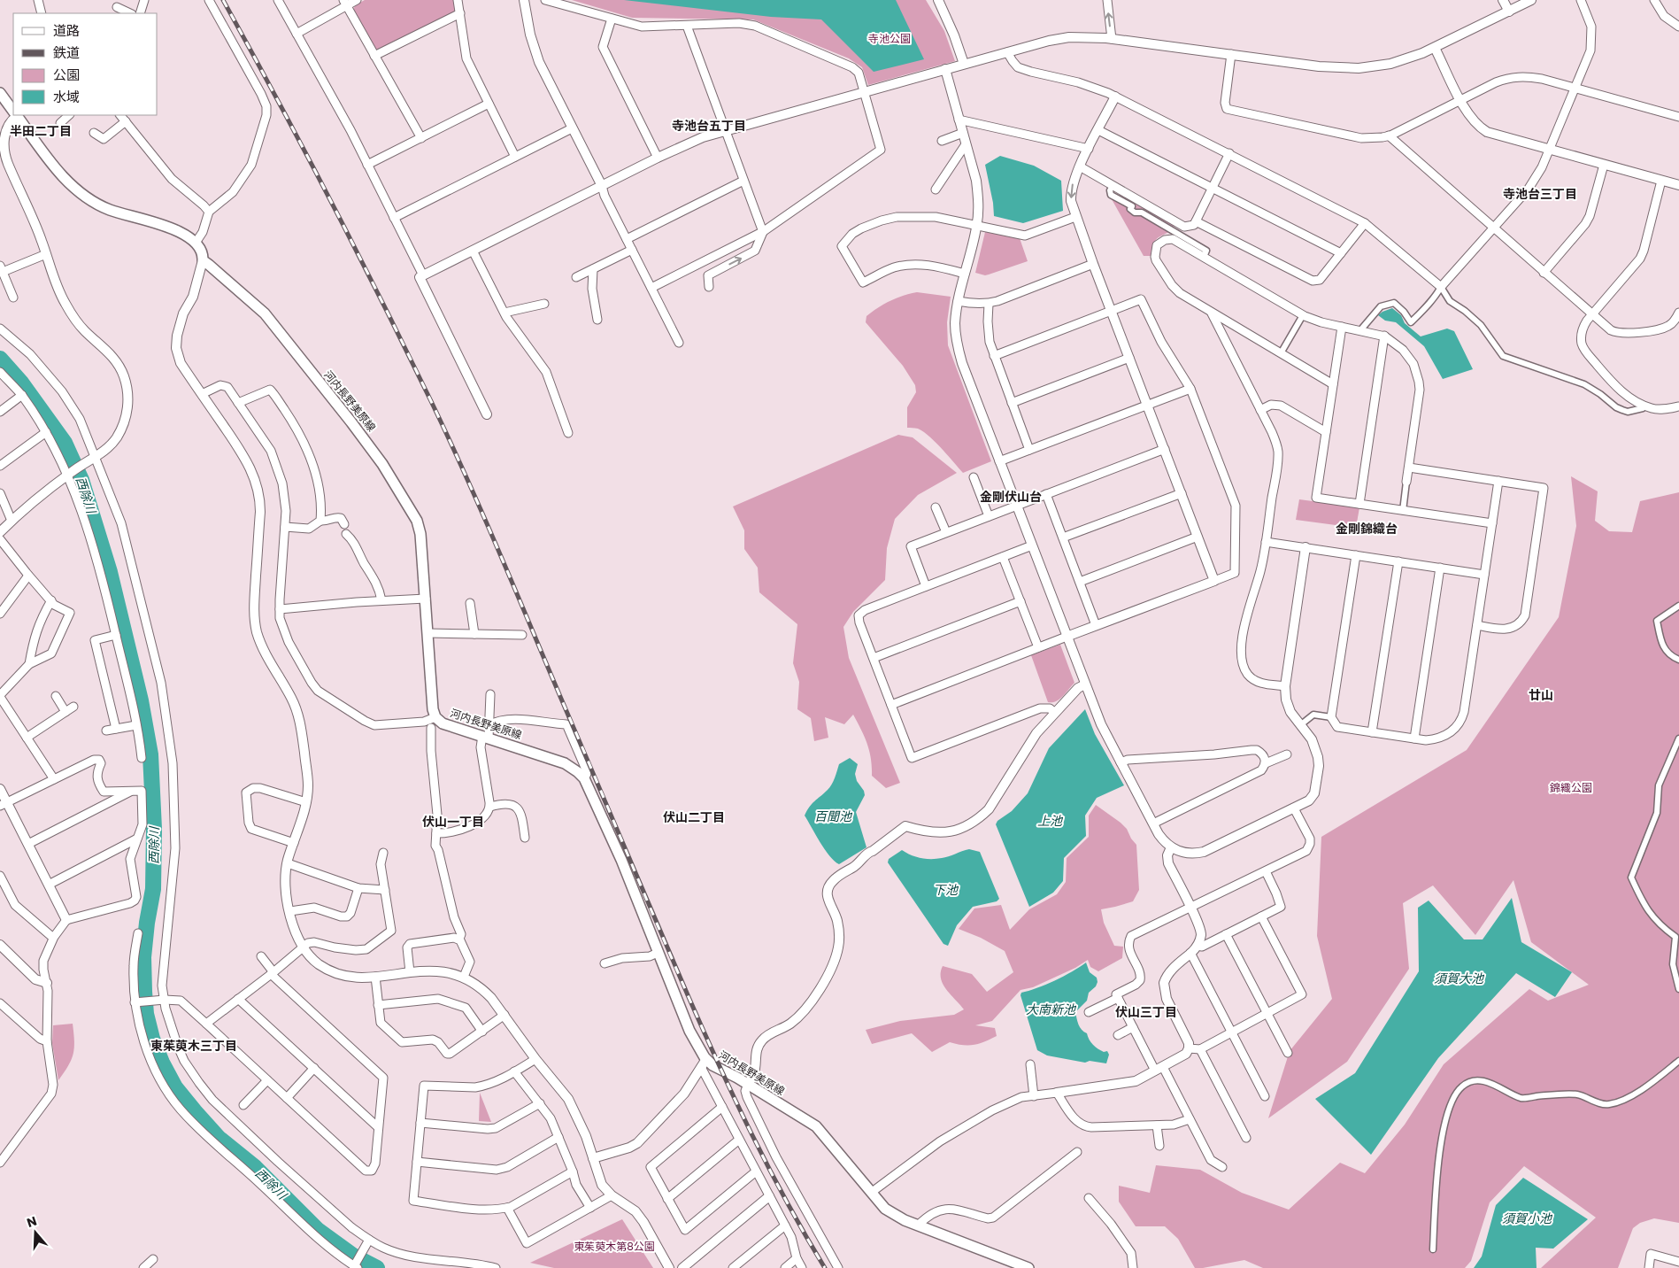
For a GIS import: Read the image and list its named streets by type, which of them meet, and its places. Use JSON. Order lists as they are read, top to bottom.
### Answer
{
  "streets": {
    "main road": ["河内長野美原線"]
  },
  "districts": [
    "寺池台五丁目",
    "半田二丁目",
    "寺池台三丁目",
    "金剛伏山台",
    "金剛錦織台",
    "廿山",
    "伏山二丁目",
    "伏山一丁目",
    "伏山三丁目",
    "東茱萸木三丁目"
  ],
  "water": [
    "西除川",
    "百聞池",
    "上池",
    "下池",
    "須賀大池",
    "大南新池",
    "須賀小池"
  ],
  "parks": ["寺池公園", "錦織公園", "東茱萸木第8公園"],
  "legend": [
    "道路",
    "鉄道",
    "公園",
    "水域"
  ],
  "north": "top"
}
